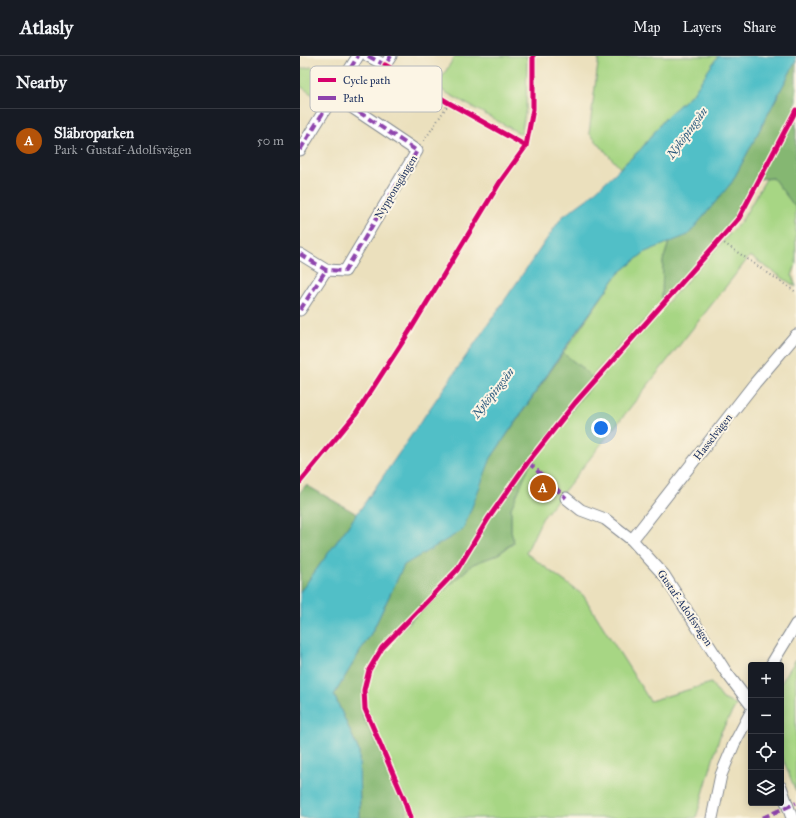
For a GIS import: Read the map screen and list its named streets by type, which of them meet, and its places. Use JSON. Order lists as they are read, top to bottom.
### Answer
{
  "streets": {
    "street": ["Nypponsgången", "Hasselvägen", "Gustaf-Adolfsvägen"]
  },
  "crossings": [
    ["Hasselvägen", "Gustaf-Adolfsvägen"]
  ],
  "water": ["Nyköpingsån"],
  "legend": ["Cycle path", "Path"],
  "page": {
    "header": "Atlasly",
    "nav": ["Map", "Layers", "Share"],
    "heading": "Nearby",
    "list": [
      {
        "mark": "A",
        "name": "Släbroparken",
        "note": "Park · Gustaf-Adolfsvägen",
        "value": "50 m"
      }
    ],
    "pins": "A",
    "map_buttons": ["+", "−"]
  }
}
